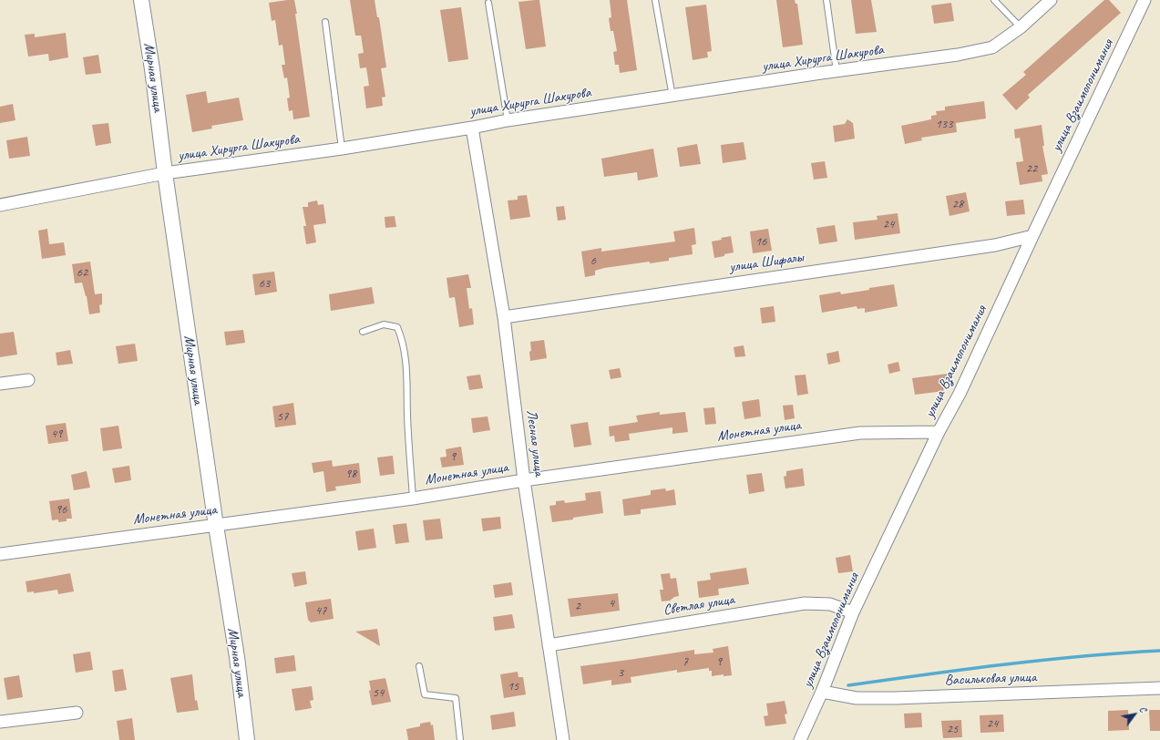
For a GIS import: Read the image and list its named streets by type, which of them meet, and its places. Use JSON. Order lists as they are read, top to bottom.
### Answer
{
  "streets": {
    "street": [
      "улица Хирурга Шакурова",
      "Мирная улица",
      "улица Взаимопонимания",
      "улица Шифалы",
      "Монетная улица",
      "Лесная улица",
      "Светлая улица",
      "Васильковая улица"
    ]
  },
  "crossings": [
    ["улица Хирурга Шакурова", "Мирная улица"],
    ["улица Хирурга Шакурова", "Лесная улица"],
    ["Мирная улица", "Монетная улица"],
    ["улица Взаимопонимания", "улица Шифалы"],
    ["улица Взаимопонимания", "Монетная улица"],
    ["улица Взаимопонимания", "Светлая улица"],
    ["улица Взаимопонимания", "Васильковая улица"],
    ["улица Шифалы", "Лесная улица"],
    ["Монетная улица", "Лесная улица"],
    ["Лесная улица", "Светлая улица"]
  ],
  "house_numbers": [
    "133",
    "22",
    "28",
    "24",
    "16",
    "6",
    "62",
    "63",
    "57",
    "49",
    "9",
    "98",
    "96",
    "4",
    "2",
    "47",
    "7",
    "9",
    "3",
    "15",
    "54",
    "24",
    "25"
  ],
  "north": "top right"
}
